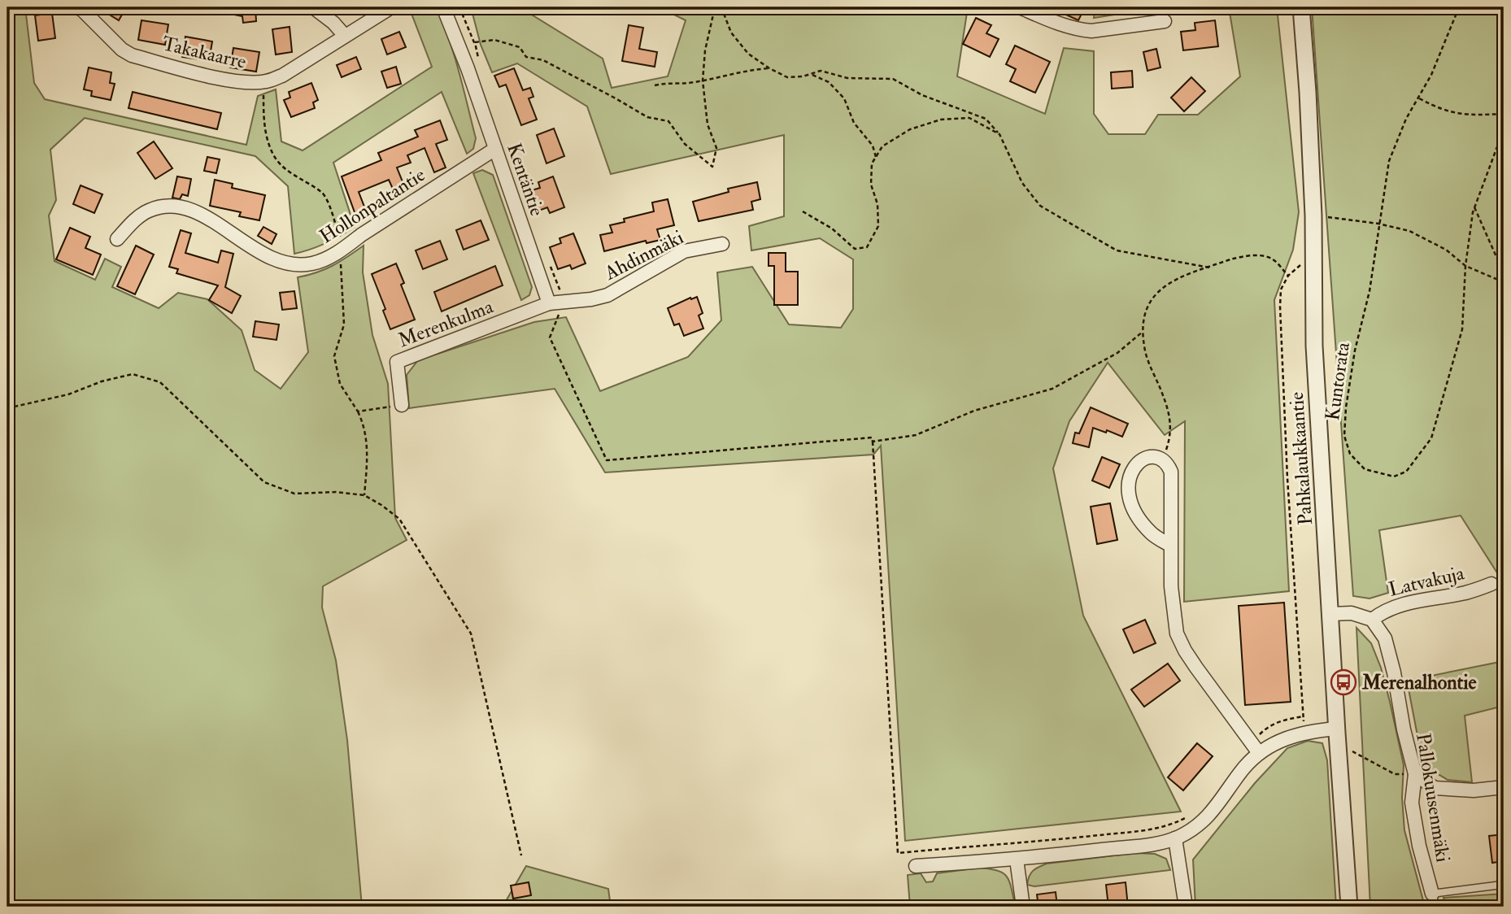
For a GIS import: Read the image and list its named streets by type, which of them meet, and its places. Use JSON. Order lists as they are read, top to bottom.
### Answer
{
  "streets": {
    "street": [
      "Takakaarre",
      "Kentäntie",
      "Hollonpaltantie",
      "Ahdinmäki",
      "Merenkulma",
      "Pahkalaukkaantie",
      "Latvakuja",
      "Pallokuusenmäki"
    ],
    "path": ["Kuntorata"]
  },
  "crossings": [
    ["Kentäntie", "Hollonpaltantie"],
    ["Kentäntie", "Ahdinmäki"],
    ["Kentäntie", "Merenkulma"],
    ["Ahdinmäki", "Merenkulma"],
    ["Latvakuja", "Pallokuusenmäki"]
  ],
  "places": {
    "bus stop": ["Merenalhontie"]
  }
}
